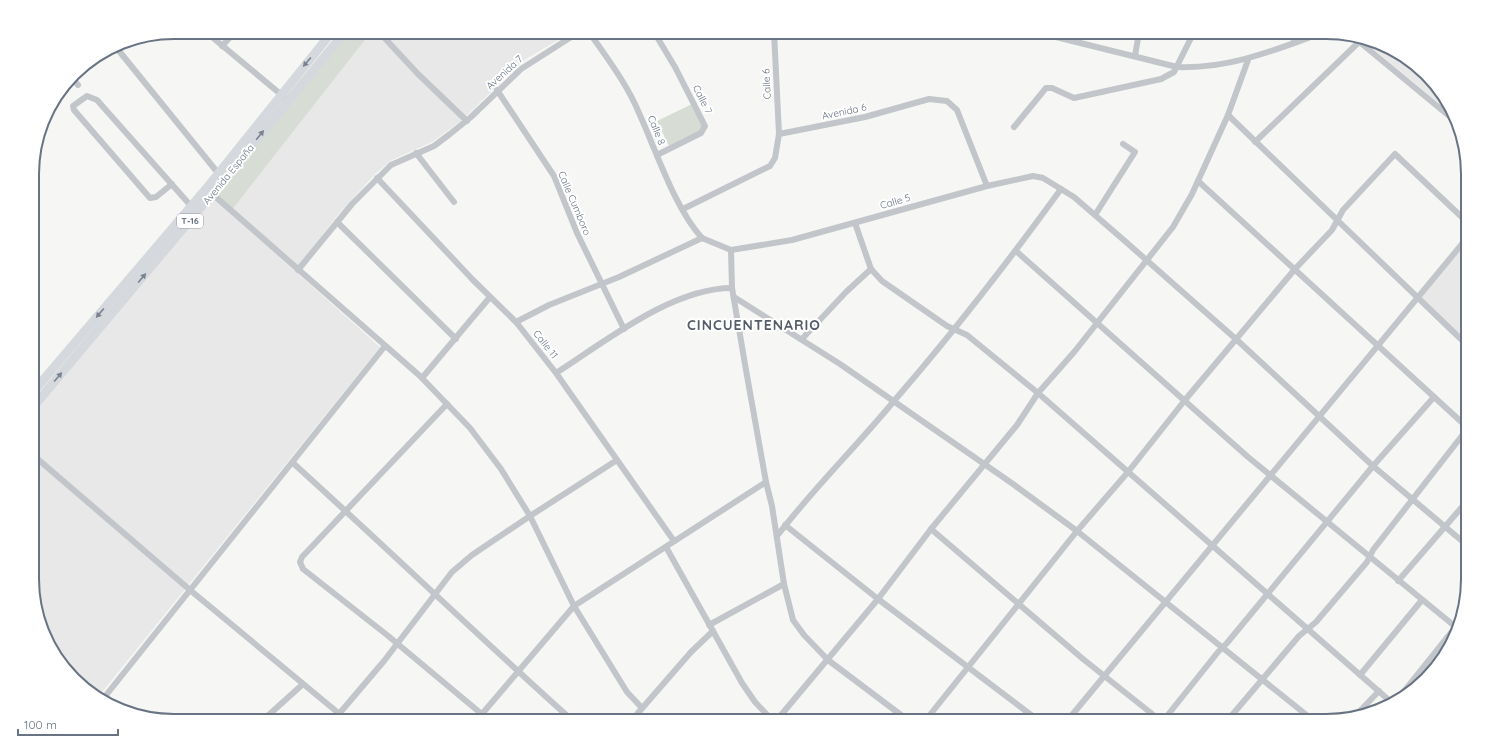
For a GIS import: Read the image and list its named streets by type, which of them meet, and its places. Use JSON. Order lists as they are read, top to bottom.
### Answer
{
  "streets": {
    "highway": ["Avenida España", "T-16"],
    "street": [
      "Avenida 7",
      "Calle 6",
      "Calle 7",
      "Avenida 6",
      "Calle 8",
      "Calle 5",
      "Calle Cumboro",
      "Calle 11"
    ]
  },
  "crossings": [
    ["Avenida 7", "Calle Cumboro"],
    ["Avenida 7", "Calle 11"],
    ["Calle 6", "Avenida 6"],
    ["Calle 7", "Calle 8"],
    ["Avenida 6", "Calle 5"]
  ],
  "districts": ["CINCUENTENARIO"],
  "scale_bar": "100 m"
}
